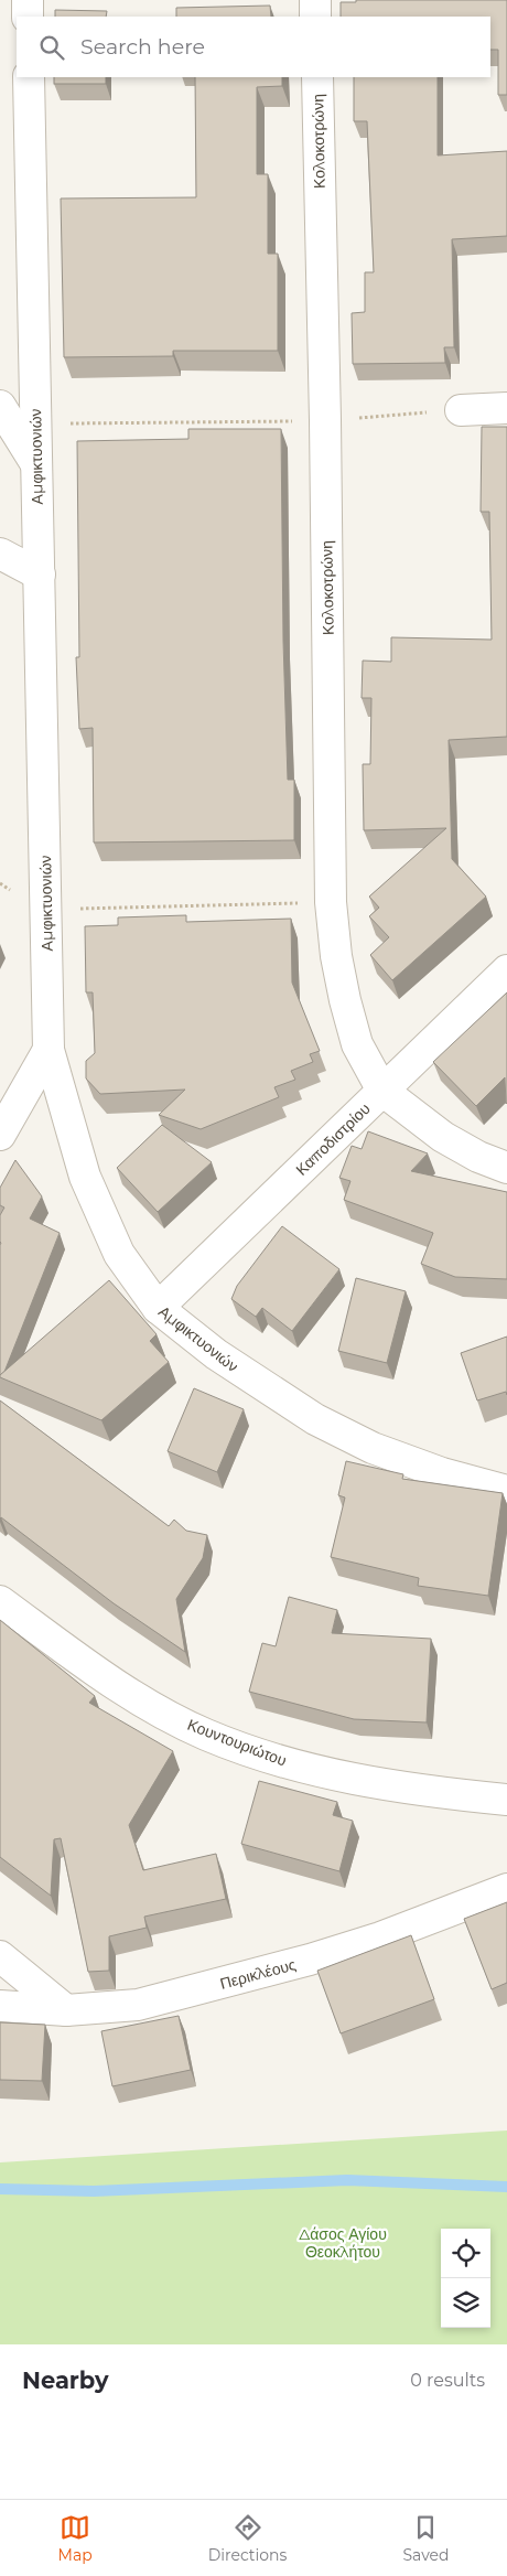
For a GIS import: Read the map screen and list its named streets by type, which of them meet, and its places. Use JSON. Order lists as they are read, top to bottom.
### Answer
{
  "streets": {
    "street": [
      "Κολοκοτρώνη",
      "Αμφικτυονιών",
      "Καποδιστρίου",
      "Κουντουριώτου",
      "Περικλέους"
    ]
  },
  "crossings": [
    ["Κολοκοτρώνη", "Καποδιστρίου"],
    ["Αμφικτυονιών", "Καποδιστρίου"]
  ],
  "parks": ["Δάσος Αγίου Θεοκλήτου"],
  "page": {
    "search": "Search here",
    "heading": ["Nearby", "0 results"],
    "nav": ["Map", "Directions", "Saved"]
  }
}
